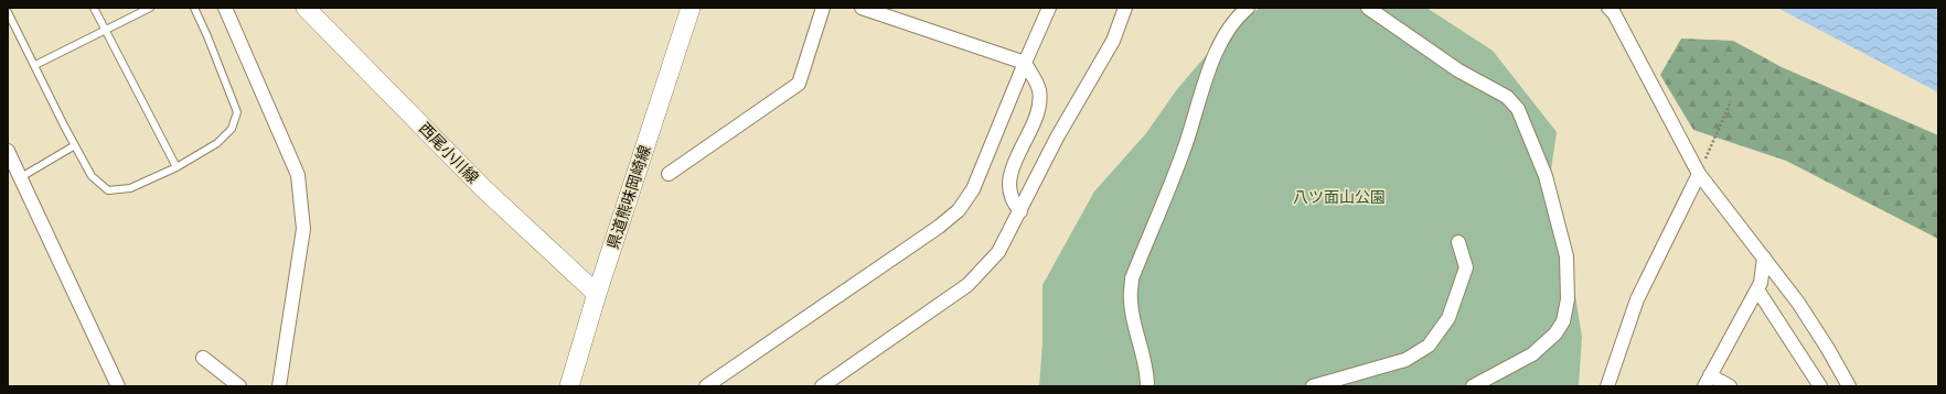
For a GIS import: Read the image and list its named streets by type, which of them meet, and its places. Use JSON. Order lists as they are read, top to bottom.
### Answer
{
  "streets": {
    "main road": ["西尾小川線", "県道熊味岡崎線"]
  },
  "crossings": [
    ["西尾小川線", "県道熊味岡崎線"]
  ],
  "parks": ["八ツ面山公園"]
}
